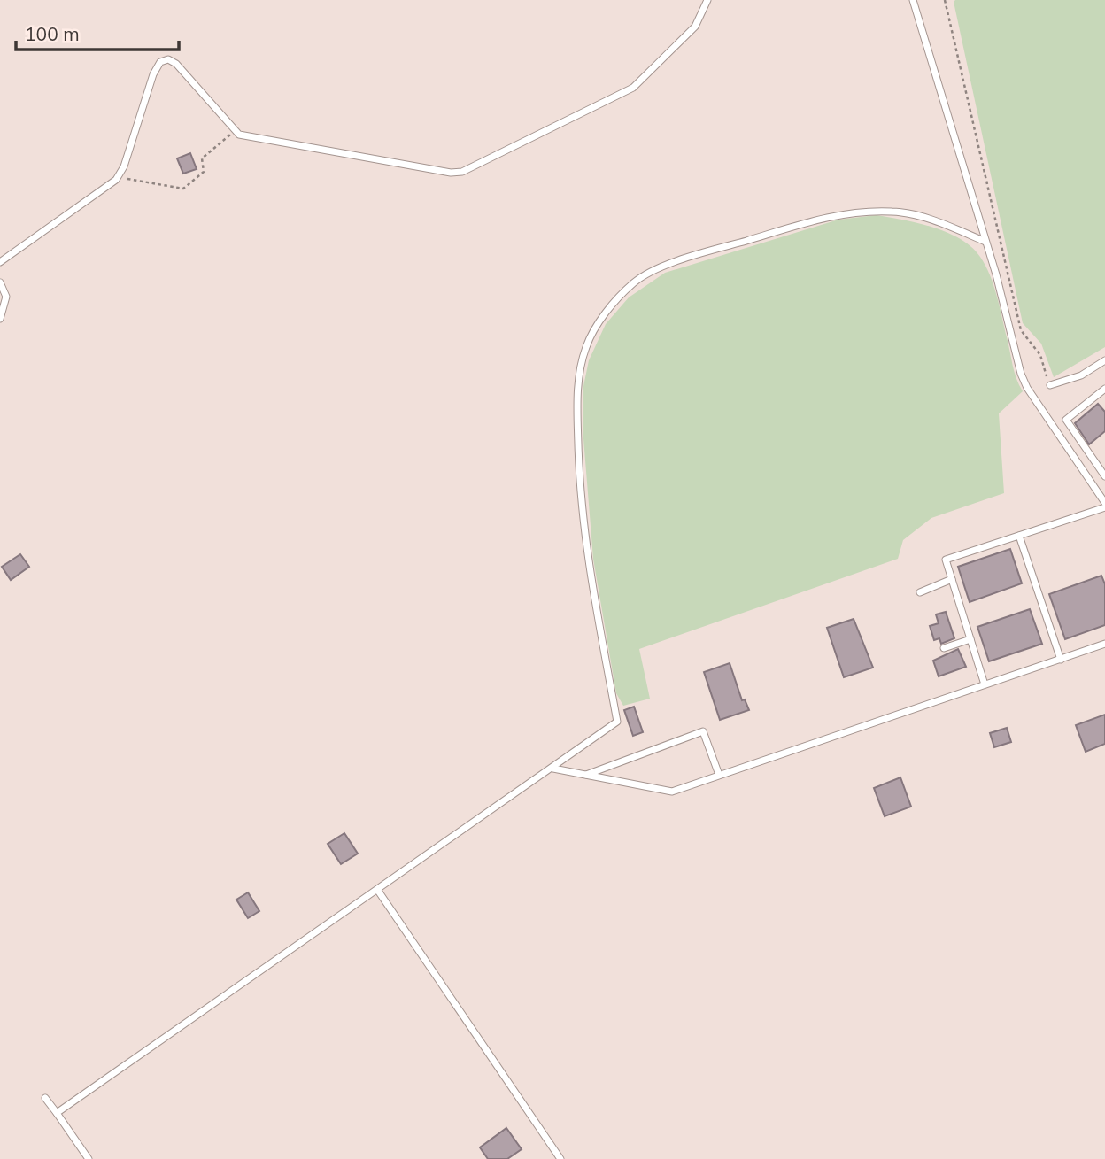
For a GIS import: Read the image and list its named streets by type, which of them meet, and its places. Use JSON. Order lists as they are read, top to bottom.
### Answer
{
  "scale_bar": "100 m"
}
